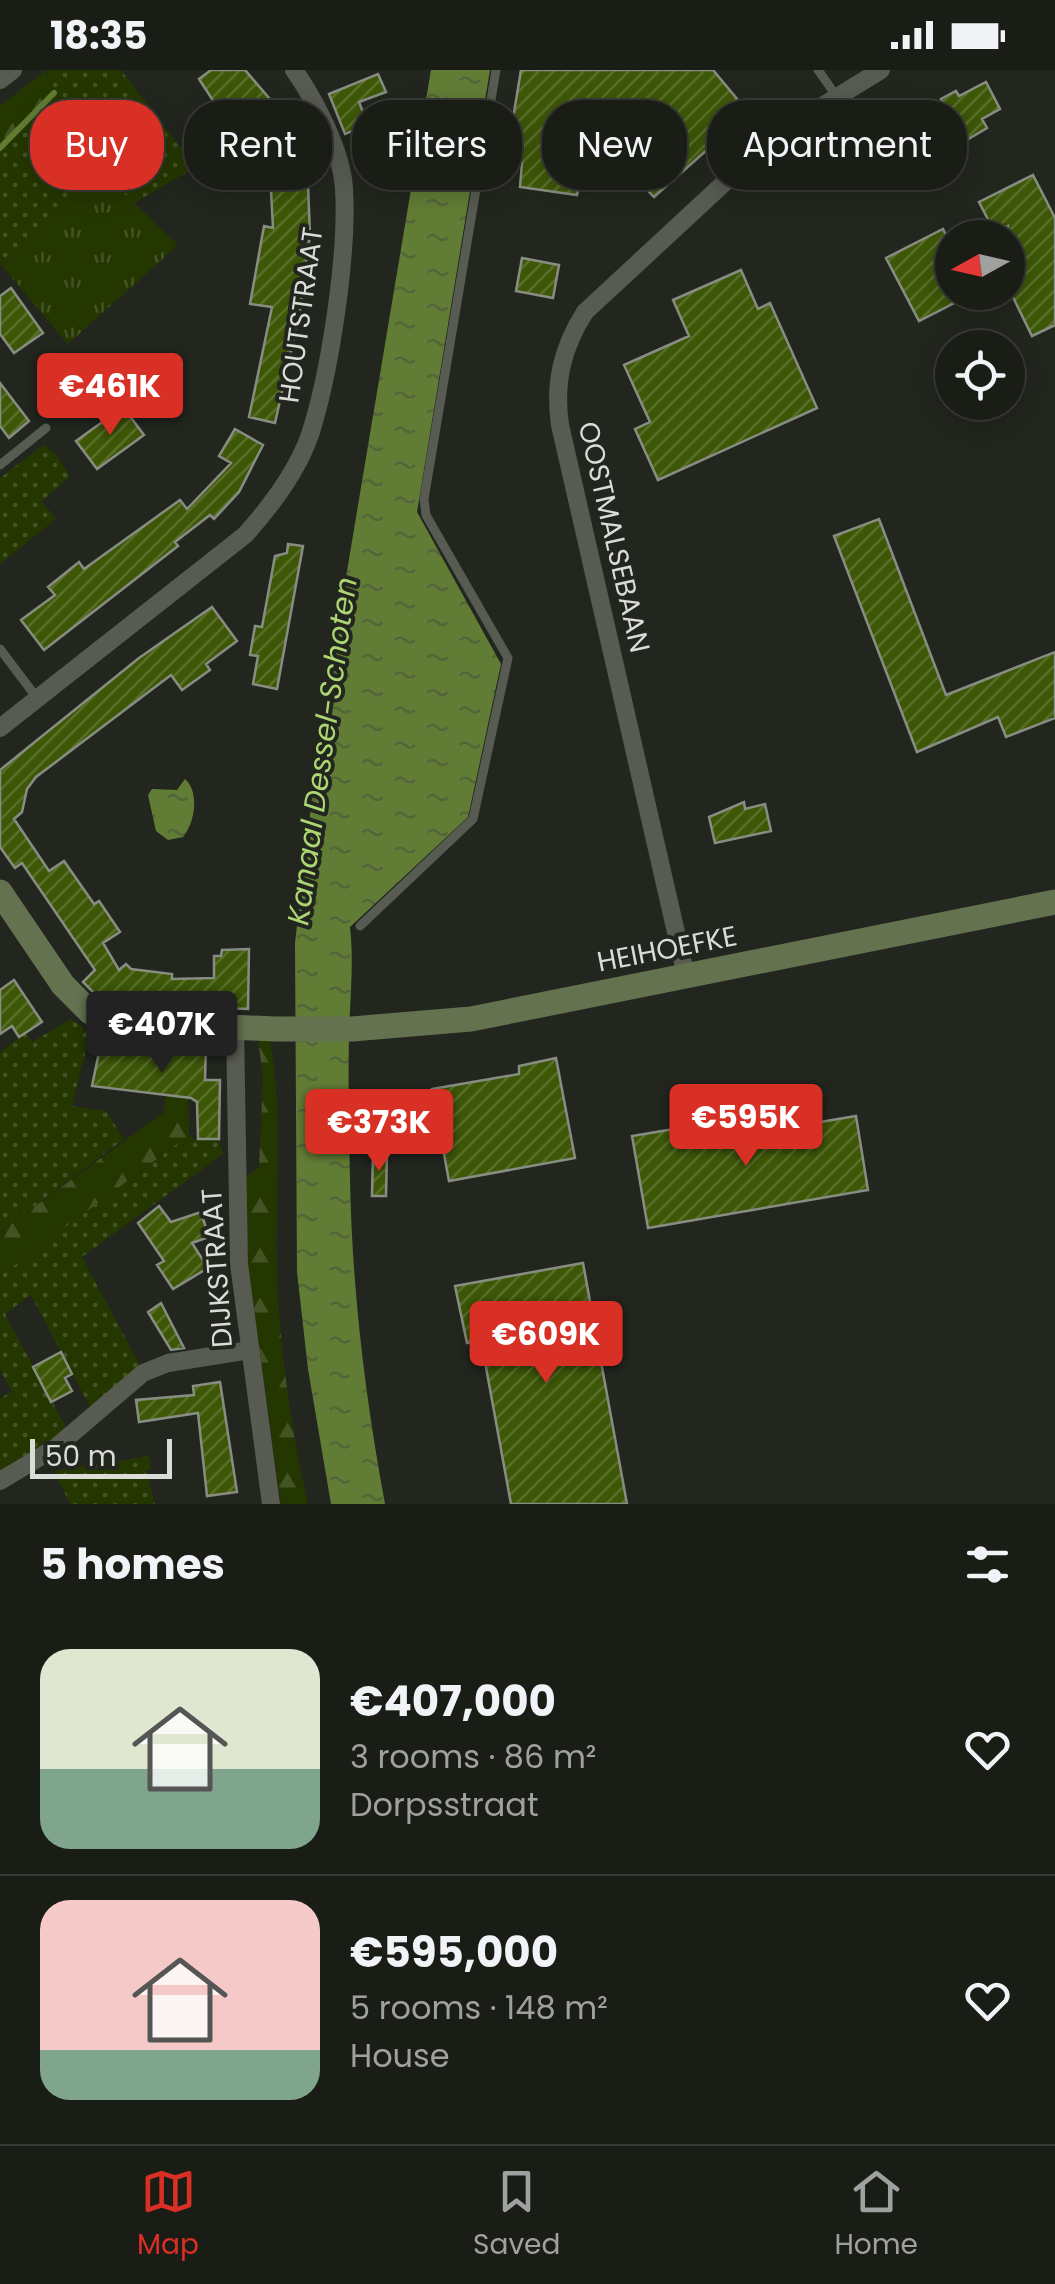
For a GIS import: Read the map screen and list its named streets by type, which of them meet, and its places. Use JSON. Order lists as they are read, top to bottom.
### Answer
{
  "streets": {
    "street": [
      "HOUTSTRAAT",
      "OOSTMALSEBAAN",
      "HEIHOEFKE",
      "DIJKSTRAAT"
    ]
  },
  "crossings": [
    ["OOSTMALSEBAAN", "HEIHOEFKE"],
    ["HEIHOEFKE", "DIJKSTRAAT"]
  ],
  "water": ["Kanaal Dessel-Schoten"],
  "scale_bar": "50 m",
  "north": "left",
  "page": {
    "status": "18:35",
    "chip": [
      "Buy",
      "Rent",
      "Filters",
      "New",
      "Apartment"
    ],
    "price": [
      "€461K",
      "€407K",
      "€595K",
      "€373K",
      "€609K"
    ],
    "scale": "50 m",
    "heading": "5 homes",
    "list": [
      {
        "name": "€407,000",
        "note": "3 rooms · 86 m² · Dorpsstraat"
      },
      {
        "name": "€595,000",
        "note": "5 rooms · 148 m² · House"
      }
    ],
    "tabs": ["Map", "Saved", "Home"]
  }
}
